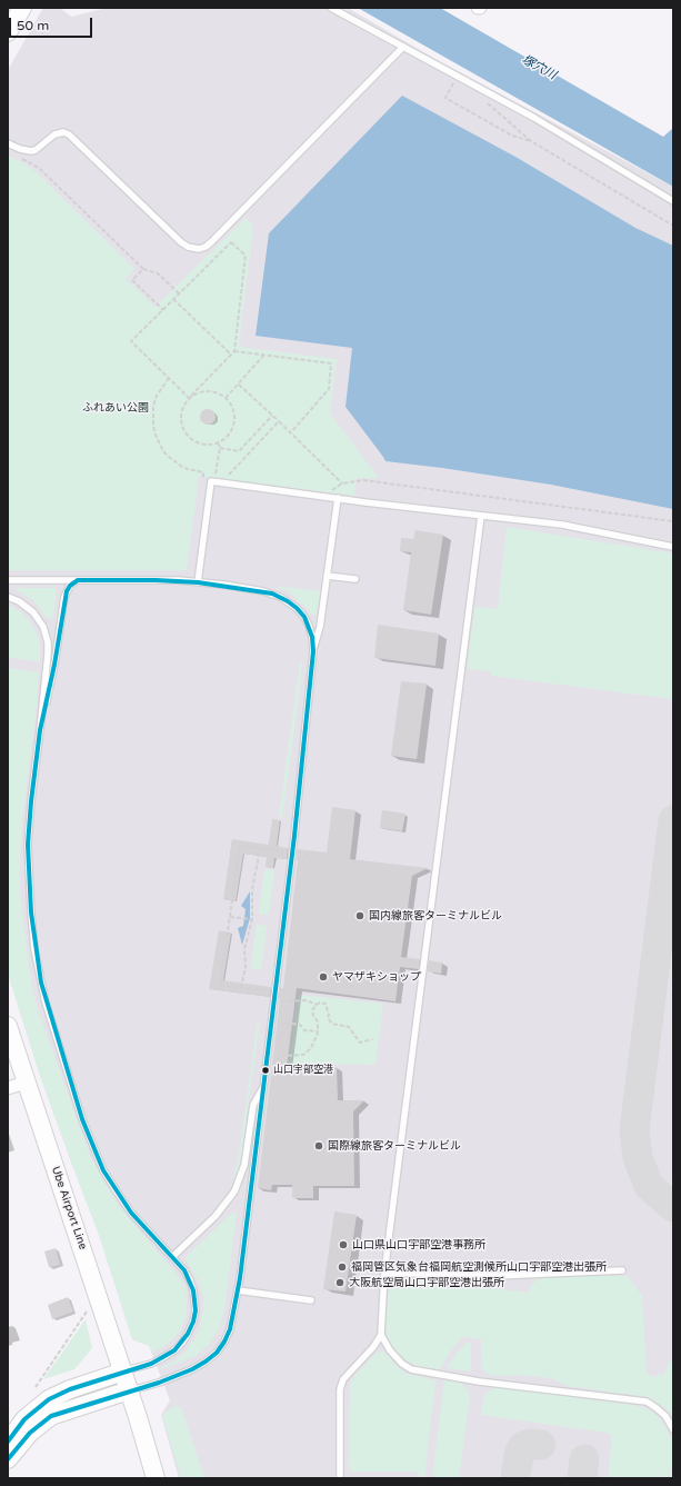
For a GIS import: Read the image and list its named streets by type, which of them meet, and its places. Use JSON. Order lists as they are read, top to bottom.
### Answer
{
  "streets": {
    "main road": ["Ube Airport Line"]
  },
  "water": ["塚穴川"],
  "parks": ["ふれあい公園"],
  "places": [
    "国内線旅客ターミナルビル",
    "ヤマザキショップ",
    "山口宇部空港",
    "国際線旅客ターミナルビル",
    "山口県山口宇部空港事務所",
    "福岡管区気象台福岡航空測候所山口宇部空港出張所",
    "大阪航空局山口宇部空港出張所"
  ],
  "scale_bar": "50 m"
}
